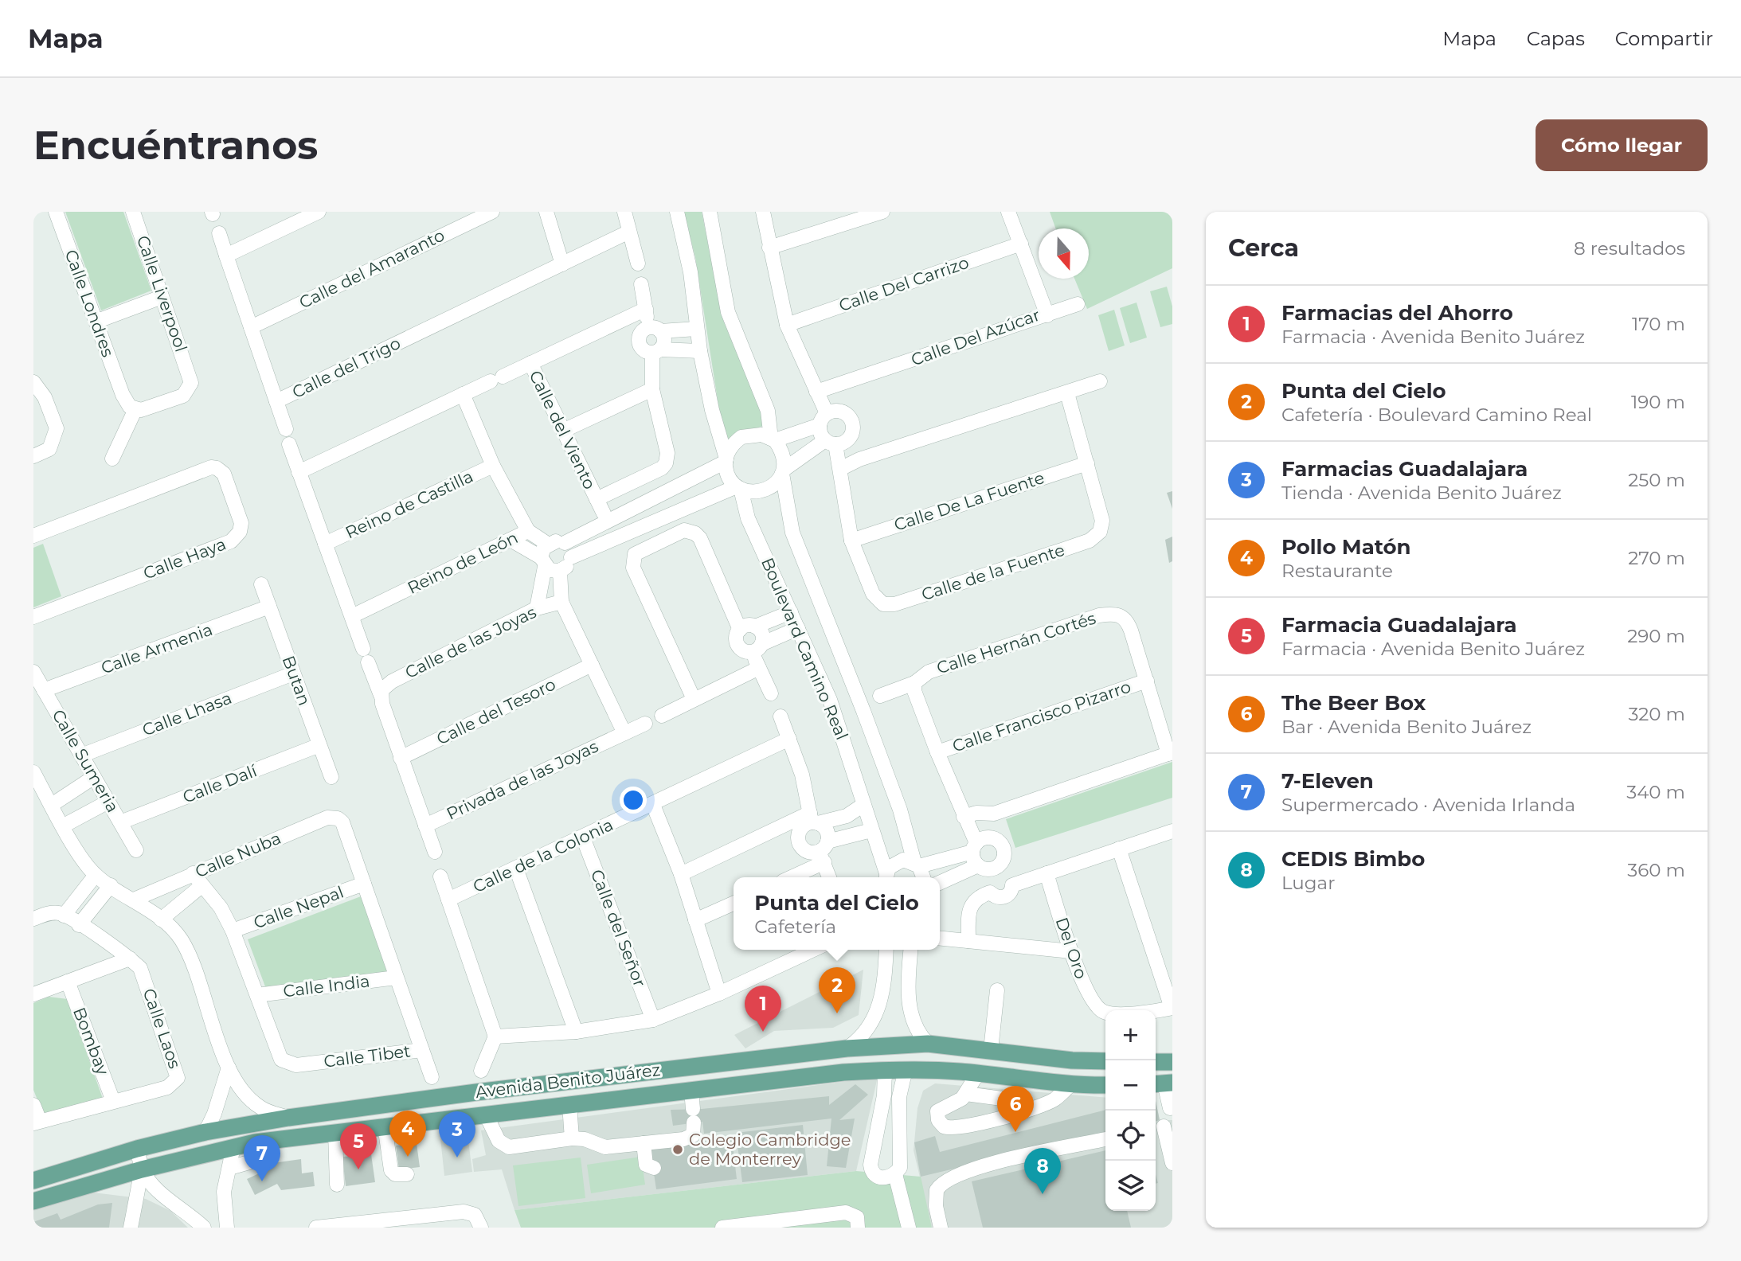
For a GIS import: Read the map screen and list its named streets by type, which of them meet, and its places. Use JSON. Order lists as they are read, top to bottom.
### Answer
{
  "streets": {
    "main road": ["Avenida Benito Juárez"],
    "street": [
      "Calle del Amaranto",
      "Calle Del Carrizo",
      "Calle Liverpool",
      "Calle Londres",
      "Calle Del Azúcar",
      "Calle del Trigo",
      "Calle del Viento",
      "Calle De La Fuente",
      "Reino de Castilla",
      "Calle Haya",
      "Reino de León",
      "Calle de la Fuente",
      "Calle de las Joyas",
      "Calle Hernán Cortés",
      "Calle Armenia",
      "Boulevard Camino Real",
      "Butan",
      "Calle del Tesoro",
      "Calle Lhasa",
      "Calle Francisco Pizarro",
      "Calle Sumeria",
      "Privada de las Joyas",
      "Calle Dalí",
      "Calle Nuba",
      "Calle de la Colonia",
      "Calle Nepal",
      "Calle del Señor",
      "Del Oro",
      "Calle India",
      "Calle Laos",
      "Bombay",
      "Calle Tibet"
    ]
  },
  "crossings": [
    ["Calle del Amaranto", "Calle del Trigo"],
    ["Calle Del Carrizo", "Calle Del Azúcar"],
    ["Calle Liverpool", "Calle Londres"],
    ["Calle De La Fuente", "Calle de la Fuente"],
    ["Reino de Castilla", "Reino de León"],
    ["Calle Hernán Cortés", "Calle Francisco Pizarro"],
    ["Calle Armenia", "Butan"],
    ["Calle Armenia", "Calle Sumeria"],
    ["Butan", "Calle Lhasa"],
    ["Butan", "Calle Dalí"],
    ["Calle Lhasa", "Calle Sumeria"],
    ["Calle Sumeria", "Calle Dalí"],
    ["Calle Nuba", "Calle Tibet"],
    ["Calle de la Colonia", "Calle del Señor"],
    ["Calle Nepal", "Calle Tibet"],
    ["Calle India", "Calle Tibet"],
    ["Calle Laos", "Bombay"]
  ],
  "places": ["Colegio Cambridge de Monterrey"],
  "north": "bottom",
  "page": {
    "header": "Mapa",
    "nav": ["Mapa", "Capas", "Compartir"],
    "buttons": "Cómo llegar",
    "title": "Encuéntranos",
    "heading": ["Cerca", "8 resultados"],
    "list": [
      {
        "mark": "1",
        "name": "Farmacias del Ahorro",
        "note": "Farmacia · Avenida Benito Juárez",
        "value": "170 m"
      },
      {
        "mark": "2",
        "name": "Punta del Cielo",
        "note": "Cafetería · Boulevard Camino Real",
        "value": "190 m"
      },
      {
        "mark": "3",
        "name": "Farmacias Guadalajara",
        "note": "Tienda · Avenida Benito Juárez",
        "value": "250 m"
      },
      {
        "mark": "4",
        "name": "Pollo Matón",
        "note": "Restaurante",
        "value": "270 m"
      },
      {
        "mark": "5",
        "name": "Farmacia Guadalajara",
        "note": "Farmacia · Avenida Benito Juárez",
        "value": "290 m"
      },
      {
        "mark": "6",
        "name": "The Beer Box",
        "note": "Bar · Avenida Benito Juárez",
        "value": "320 m"
      },
      {
        "mark": "7",
        "name": "7-Eleven",
        "note": "Supermercado · Avenida Irlanda",
        "value": "340 m"
      },
      {
        "mark": "8",
        "name": "CEDIS Bimbo",
        "note": "Lugar",
        "value": "360 m"
      }
    ],
    "popup": ["Punta del Cielo", "Cafetería"],
    "pins": [
      "2",
      "1",
      "6",
      "4",
      "3",
      "5",
      "7",
      "8"
    ],
    "map_buttons": ["+", "−"]
  }
}
